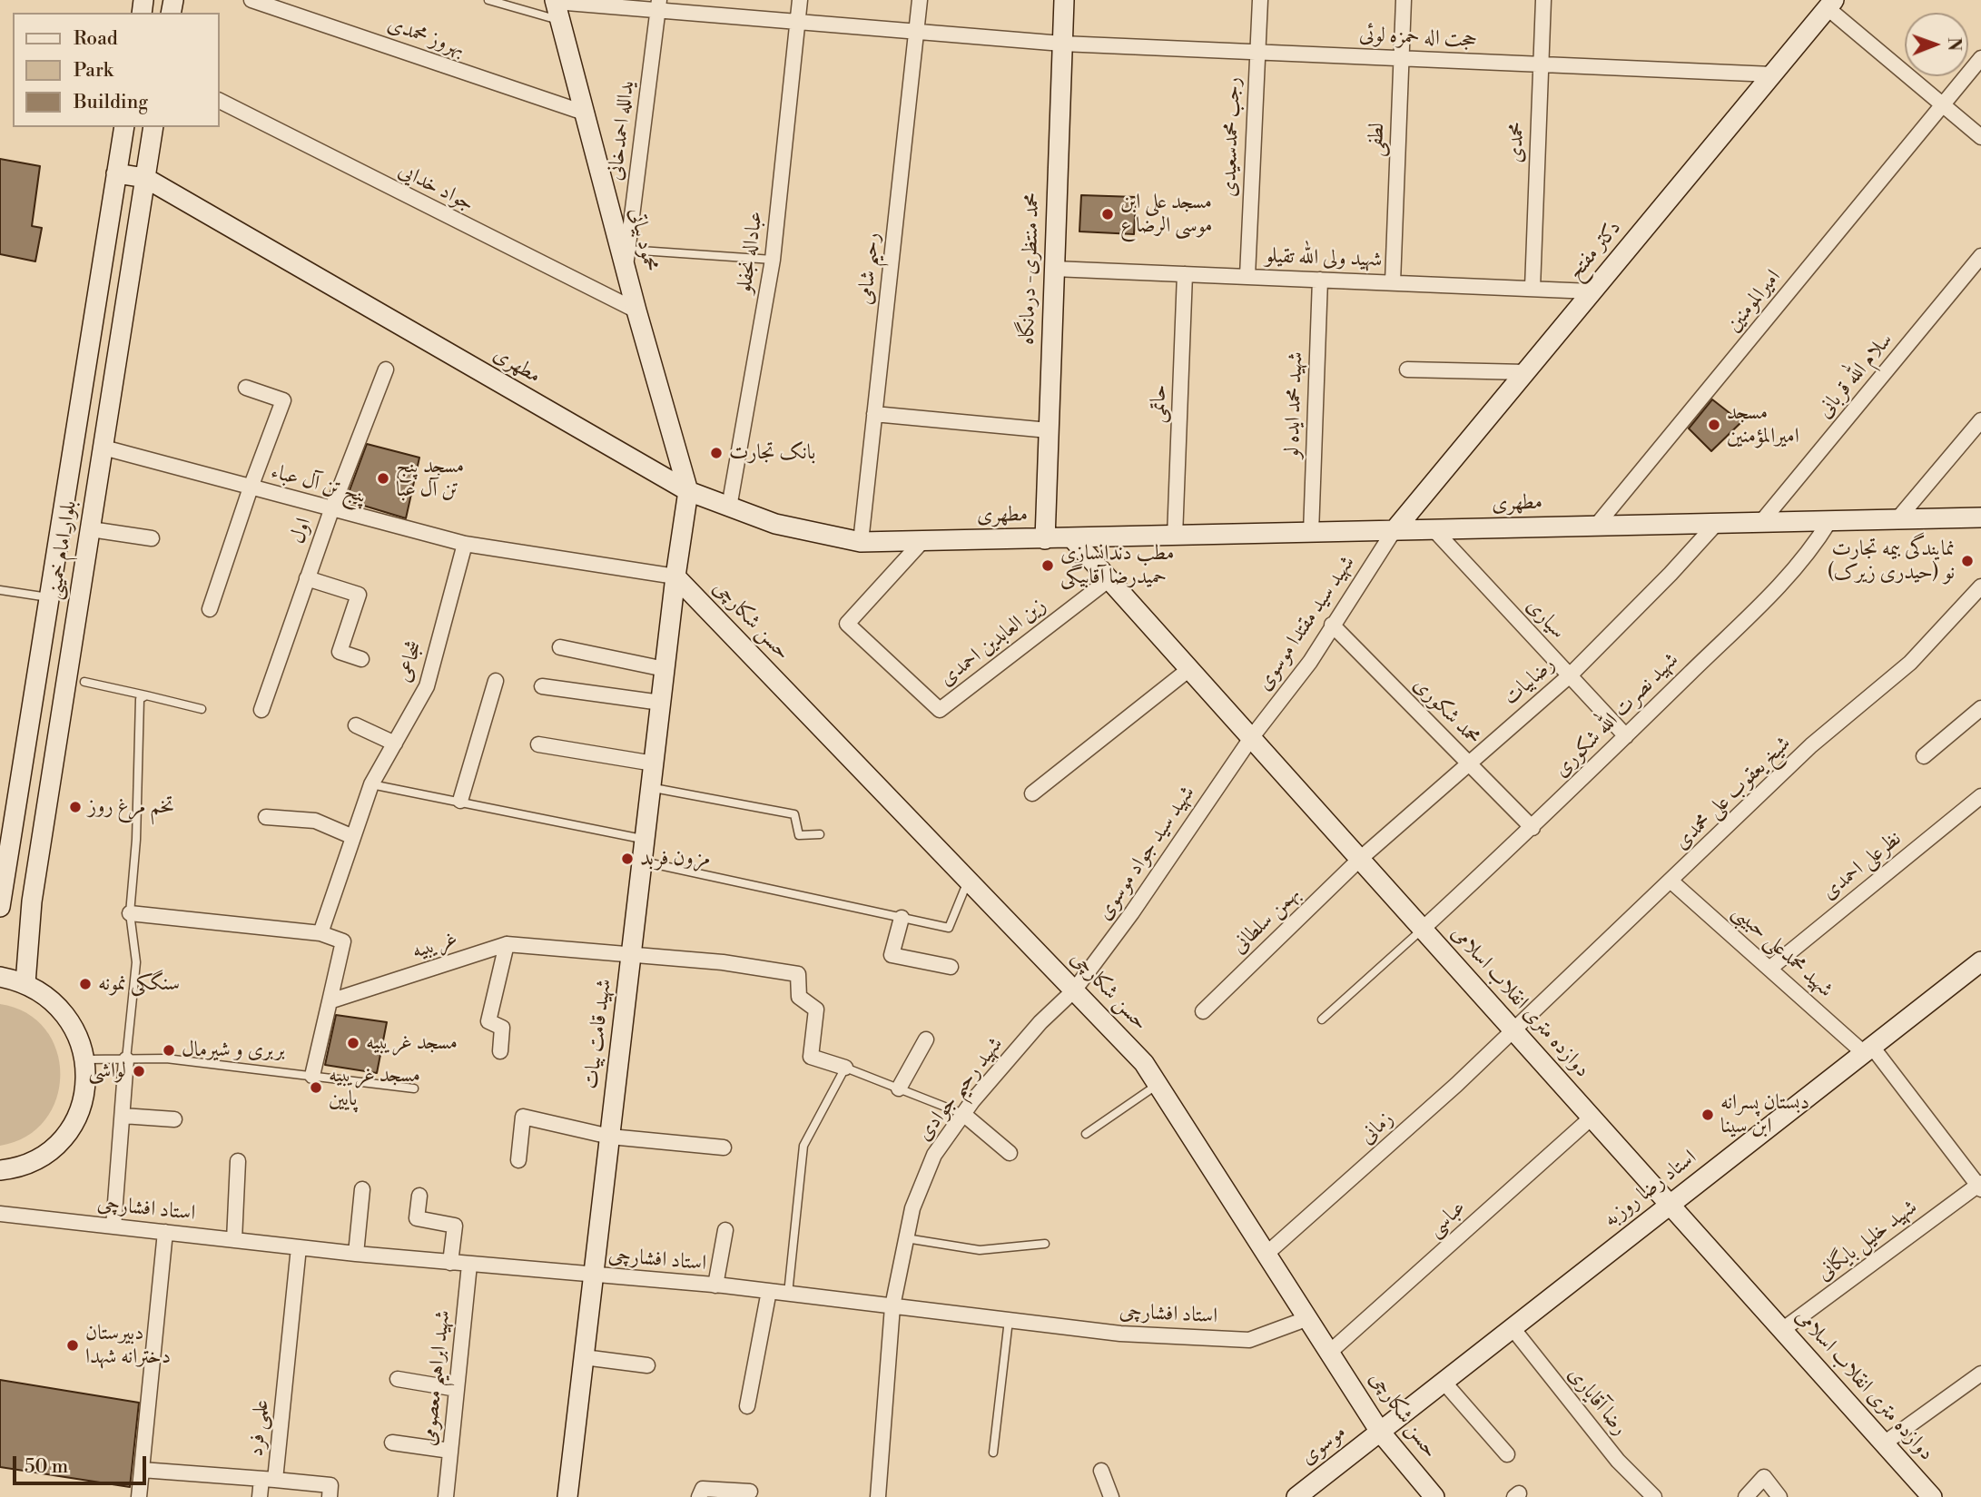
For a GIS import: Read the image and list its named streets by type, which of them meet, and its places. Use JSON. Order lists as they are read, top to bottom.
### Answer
{
  "streets": {
    "main road": [
      "محمود بیاتی",
      "دکتر مفتح",
      "محمد منتظری- درمانگاه",
      "مطهری",
      "بلوار امام خمینی",
      "حسن شکارچی",
      "دوازده متری انقلاب اسلامی",
      "شهید قامت بیات",
      "استاد رضا روزبه",
      "موسوی"
    ],
    "street": [
      "بهروز محمدی",
      "حجت اله حمزه لوئی",
      "یدالله احمدخانی",
      "رجب محمدسعیدی",
      "لطفی",
      "محمدی",
      "جواد خدایی",
      "عباداله نجفلو",
      "شهید ولی الله تقیلو",
      "رحیم شامی",
      "امیرالمومنین",
      "سلام الله قربانی",
      "حاتمی",
      "شهید محمد ایده لو",
      "پنج تن آل عباء",
      "اول",
      "سیاری",
      "شهید سید مقتدا موسوی",
      "زین العابدین احمدی",
      "شجاعی",
      "رضابیات",
      "محمد شکوری",
      "شهید نصرت الله شکوری",
      "شیخ یعقوب علی محمدی",
      "شهید سید جواد موسوی",
      "نظرعلی احمدی",
      "بهمن سلطانی",
      "غریبیه",
      "شهید محمدعلی حبیبی",
      "شهید رحیم جوادی",
      "زمانی",
      "استاد افشارچی",
      "عباسی",
      "شهید خلیل بایگانی",
      "شهید ابراهیم معصومی",
      "رضا آقایاری",
      "علمی فرد"
    ]
  },
  "crossings": [
    ["بهروز محمدی", "محمود بیاتی"],
    ["حجت اله حمزه لوئی", "یدالله احمدخانی"],
    ["حجت اله حمزه لوئی", "رجب محمدسعیدی"],
    ["حجت اله حمزه لوئی", "لطفی"],
    ["حجت اله حمزه لوئی", "محمدی"],
    ["حجت اله حمزه لوئی", "محمود بیاتی"],
    ["حجت اله حمزه لوئی", "دکتر مفتح"],
    ["حجت اله حمزه لوئی", "عباداله نجفلو"],
    ["حجت اله حمزه لوئی", "رحیم شامی"],
    ["حجت اله حمزه لوئی", "محمد منتظری- درمانگاه"],
    ["یدالله احمدخانی", "محمود بیاتی"],
    ["رجب محمدسعیدی", "شهید ولی الله تقیلو"],
    ["لطفی", "شهید ولی الله تقیلو"],
    ["محمدی", "شهید ولی الله تقیلو"],
    ["جواد خدایی", "محمود بیاتی"],
    ["محمود بیاتی", "مطهری"],
    ["محمود بیاتی", "شهید قامت بیات"],
    ["دکتر مفتح", "شهید ولی الله تقیلو"],
    ["دکتر مفتح", "مطهری"],
    ["دکتر مفتح", "شهید سید مقتدا موسوی"],
    ["عباداله نجفلو", "مطهری"],
    ["شهید ولی الله تقیلو", "محمد منتظری- درمانگاه"],
    ["شهید ولی الله تقیلو", "حاتمی"],
    ["شهید ولی الله تقیلو", "شهید محمد ایده لو"],
    ["رحیم شامی", "مطهری"],
    ["محمد منتظری- درمانگاه", "مطهری"],
    ["امیرالمومنین", "مطهری"],
    ["مطهری", "سلام الله قربانی"],
    ["مطهری", "حاتمی"],
    ["مطهری", "شهید محمد ایده لو"],
    ["مطهری", "بلوار امام خمینی"],
    ["مطهری", "سیاری"],
    ["مطهری", "شهید سید مقتدا موسوی"],
    ["مطهری", "زین العابدین احمدی"],
    ["مطهری", "رضابیات"],
    ["مطهری", "شهید نصرت الله شکوری"],
    ["مطهری", "دوازده متری انقلاب اسلامی"],
    ["مطهری", "شهید قامت بیات"],
    ["پنج تن آل عباء", "اول"],
    ["پنج تن آل عباء", "بلوار امام خمینی"],
    ["پنج تن آل عباء", "حسن شکارچی"],
    ["پنج تن آل عباء", "شجاعی"],
    ["پنج تن آل عباء", "شهید قامت بیات"],
    ["سیاری", "رضابیات"],
    ["سیاری", "شهید نصرت الله شکوری"],
    ["حسن شکارچی", "شهید سید جواد موسوی"],
    ["حسن شکارچی", "شهید قامت بیات"],
    ["حسن شکارچی", "شهید رحیم جوادی"],
    ["حسن شکارچی", "زمانی"],
    ["حسن شکارچی", "استاد رضا روزبه"],
    ["حسن شکارچی", "استاد افشارچی"],
    ["حسن شکارچی", "عباسی"],
    ["حسن شکارچی", "موسوی"],
    ["شهید سید مقتدا موسوی", "محمد شکوری"],
    ["شهید سید مقتدا موسوی", "شهید سید جواد موسوی"],
    ["شهید سید مقتدا موسوی", "دوازده متری انقلاب اسلامی"],
    ["زین العابدین احمدی", "دوازده متری انقلاب اسلامی"],
    ["رضابیات", "محمد شکوری"],
    ["رضابیات", "بهمن سلطانی"],
    ["رضابیات", "دوازده متری انقلاب اسلامی"],
    ["محمد شکوری", "شهید نصرت الله شکوری"],
    ["شهید نصرت الله شکوری", "دوازده متری انقلاب اسلامی"],
    ["شیخ یعقوب علی محمدی", "شهید محمدعلی حبیبی"],
    ["شیخ یعقوب علی محمدی", "دوازده متری انقلاب اسلامی"],
    ["شیخ یعقوب علی محمدی", "زمانی"],
    ["شهید سید جواد موسوی", "دوازده متری انقلاب اسلامی"],
    ["شهید سید جواد موسوی", "شهید رحیم جوادی"],
    ["نظرعلی احمدی", "شهید محمدعلی حبیبی"],
    ["بهمن سلطانی", "دوازده متری انقلاب اسلامی"],
    ["غریبیه", "شهید قامت بیات"],
    ["شهید محمدعلی حبیبی", "استاد رضا روزبه"],
    ["شهید محمدعلی حبیبی", "شهید خلیل بایگانی"],
    ["دوازده متری انقلاب اسلامی", "زمانی"],
    ["دوازده متری انقلاب اسلامی", "استاد رضا روزبه"],
    ["دوازده متری انقلاب اسلامی", "عباسی"],
    ["دوازده متری انقلاب اسلامی", "شهید خلیل بایگانی"],
    ["شهید قامت بیات", "استاد افشارچی"],
    ["شهید رحیم جوادی", "استاد افشارچی"],
    ["استاد رضا روزبه", "رضا آقایاری"],
    ["استاد رضا روزبه", "موسوی"],
    ["استاد افشارچی", "شهید ابراهیم معصومی"],
    ["استاد افشارچی", "علمی فرد"]
  ],
  "places": [
    "مسجد علی ابن موسی الرضا ع",
    "مسجد امیرالمؤمنین",
    "بانک تجارت",
    "مسجد پنج تن آل عبا",
    "نمایندگی بیمه تجارت نو (حیدری زیرک)",
    "مطب دندانسازی حمیدرضا آقابیگی",
    "تخم مرغ روز",
    "مزون فربد",
    "سنگکی نمونه",
    "مسجد غریبیه",
    "بربری و شیرمال",
    "لواشی",
    "مسجد غریبیه پایین",
    "دبستان پسرانه ابن سینا",
    "دبیرستان دخترانه شهدا"
  ],
  "legend": ["Road", "Park", "Building"],
  "scale_bar": "50 m",
  "north": "right"
}
